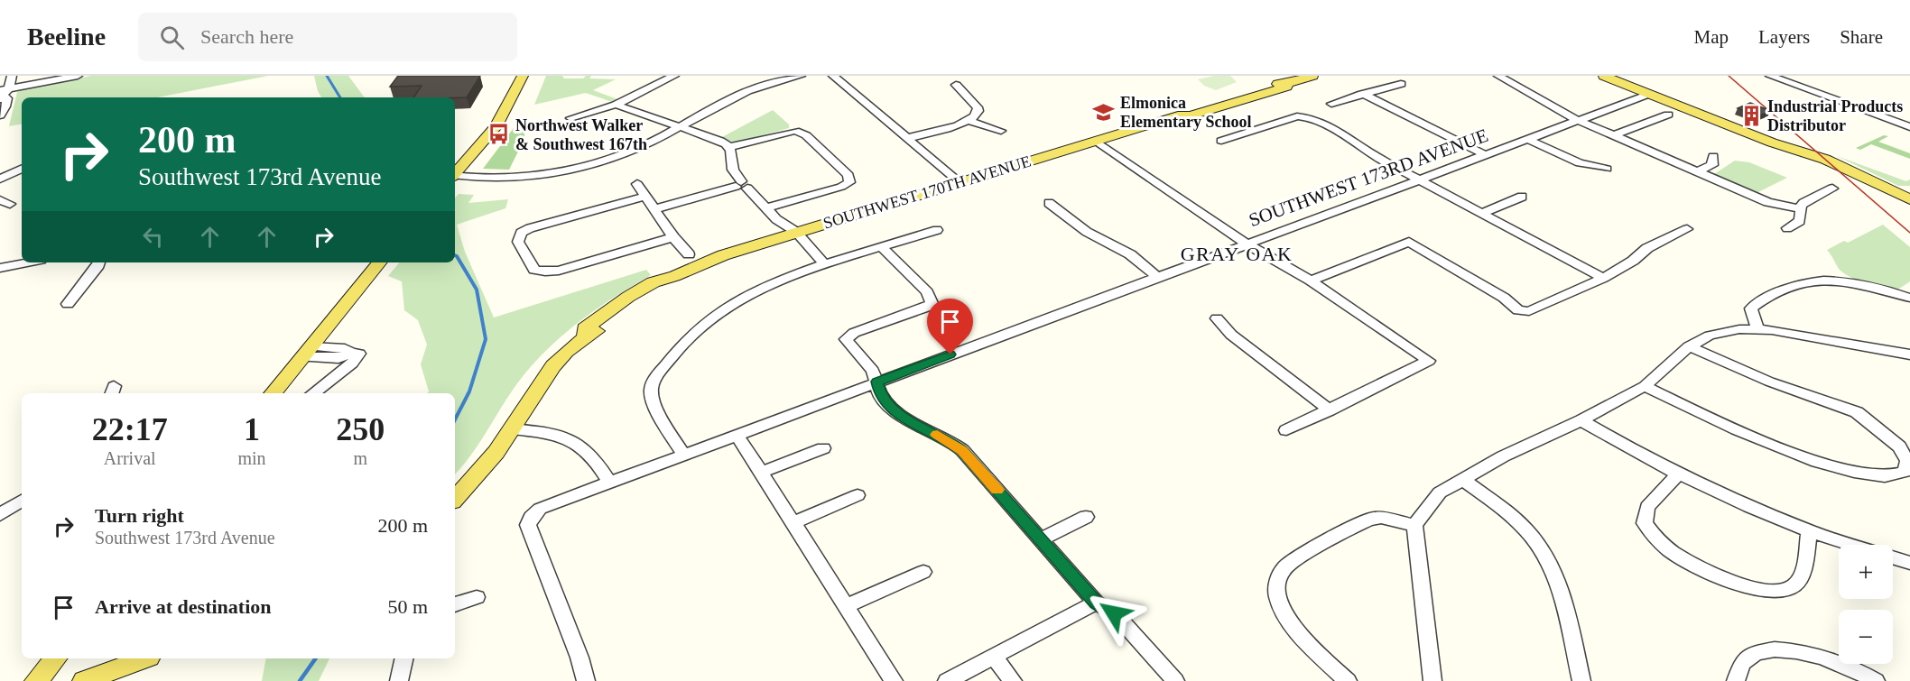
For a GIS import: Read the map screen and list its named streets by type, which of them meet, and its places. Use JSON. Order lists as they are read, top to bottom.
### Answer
{
  "streets": {
    "main road": ["SOUTHWEST 170TH AVENUE"],
    "street": ["SOUTHWEST 173RD AVENUE"]
  },
  "districts": ["GRAY OAK"],
  "places": {
    "school or university": ["Elmonica Elementary School"],
    "building": ["Industrial Products Distributor"],
    "bus stop": ["Northwest Walker & Southwest 167th"]
  },
  "page": {
    "header": "Beeline",
    "search": "Search here",
    "nav": ["Map", "Layers", "Share"],
    "turn": ["200 m", "Southwest 173rd Avenue"],
    "eta": [
      "22:17",
      "Arrival",
      "1",
      "min",
      "250",
      "m"
    ],
    "list": [
      {
        "name": "Turn right",
        "note": "Southwest 173rd Avenue",
        "value": "200 m"
      },
      {
        "name": "Arrive at destination",
        "value": "50 m"
      }
    ],
    "map_buttons": ["+", "−"]
  }
}
